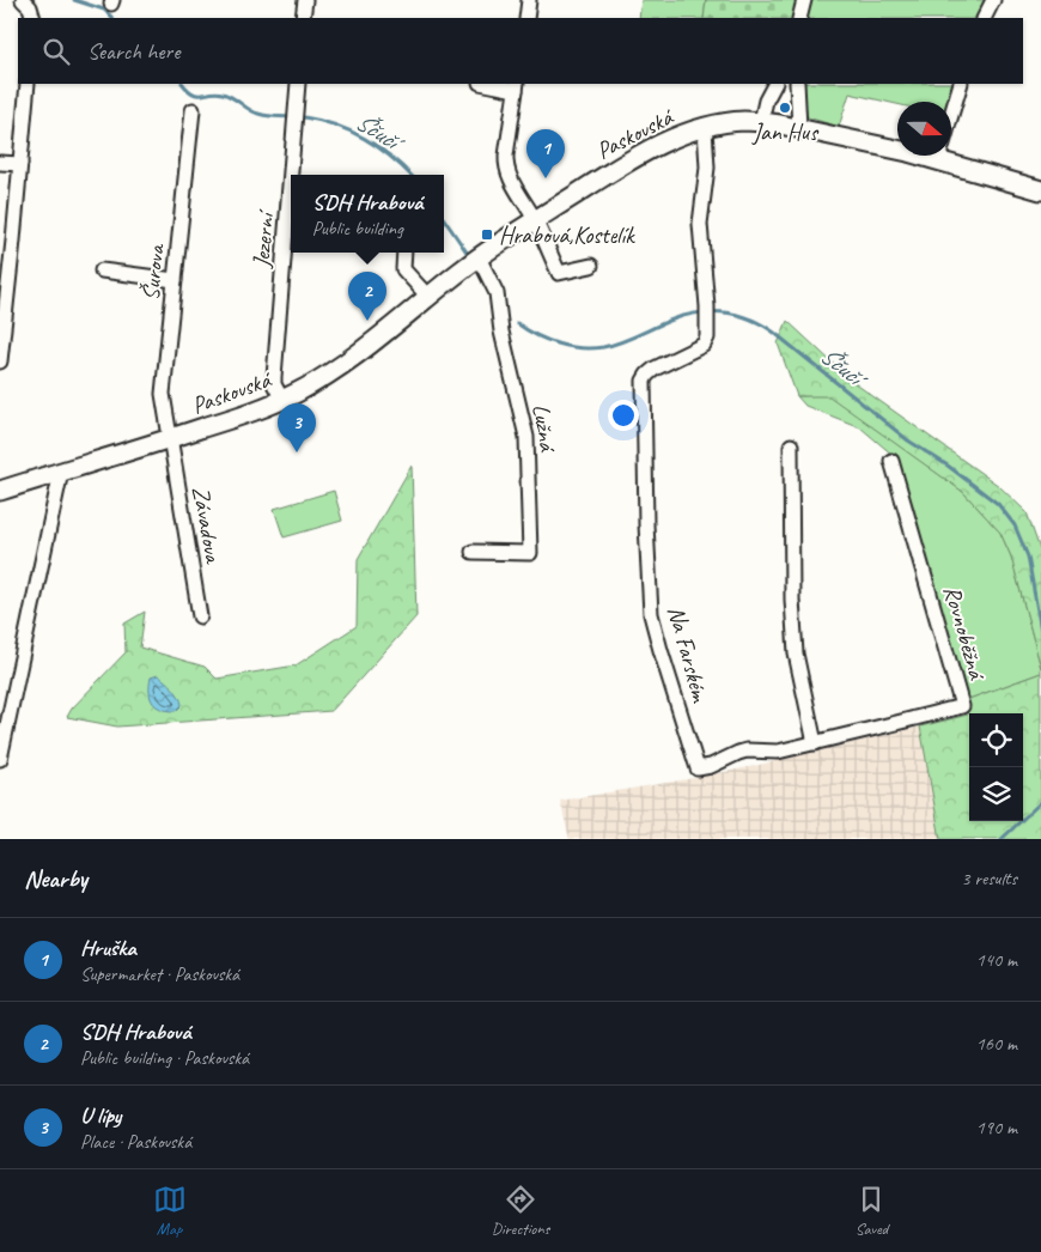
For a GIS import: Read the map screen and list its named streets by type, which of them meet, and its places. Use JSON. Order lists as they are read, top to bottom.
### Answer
{
  "streets": {
    "main road": ["Paskovská"],
    "street": [
      "Jezerní",
      "Šurova",
      "Lužná",
      "Závadova",
      "Rovnoběžná",
      "Na Farském"
    ]
  },
  "crossings": [
    ["Paskovská", "Jezerní"],
    ["Paskovská", "Šurova"],
    ["Paskovská", "Lužná"],
    ["Paskovská", "Závadova"],
    ["Paskovská", "Na Farském"],
    ["Šurova", "Závadova"],
    ["Rovnoběžná", "Na Farském"]
  ],
  "water": ["Ščučí"],
  "places": {
    "other": ["Jan Hus"],
    "transit": ["Hrabová,Kostelík"]
  },
  "north": "right",
  "page": {
    "search": "Search here",
    "pins": ["1", "2", "3"],
    "popup": ["SDH Hrabová", "Public building"],
    "heading": ["Nearby", "3 results"],
    "list": [
      {
        "mark": "1",
        "name": "Hruška",
        "note": "Supermarket · Paskovská",
        "value": "140 m"
      },
      {
        "mark": "2",
        "name": "SDH Hrabová",
        "note": "Public building · Paskovská",
        "value": "160 m"
      },
      {
        "mark": "3",
        "name": "U lípy",
        "note": "Place · Paskovská",
        "value": "190 m"
      }
    ],
    "nav": ["Map", "Directions", "Saved"]
  }
}
